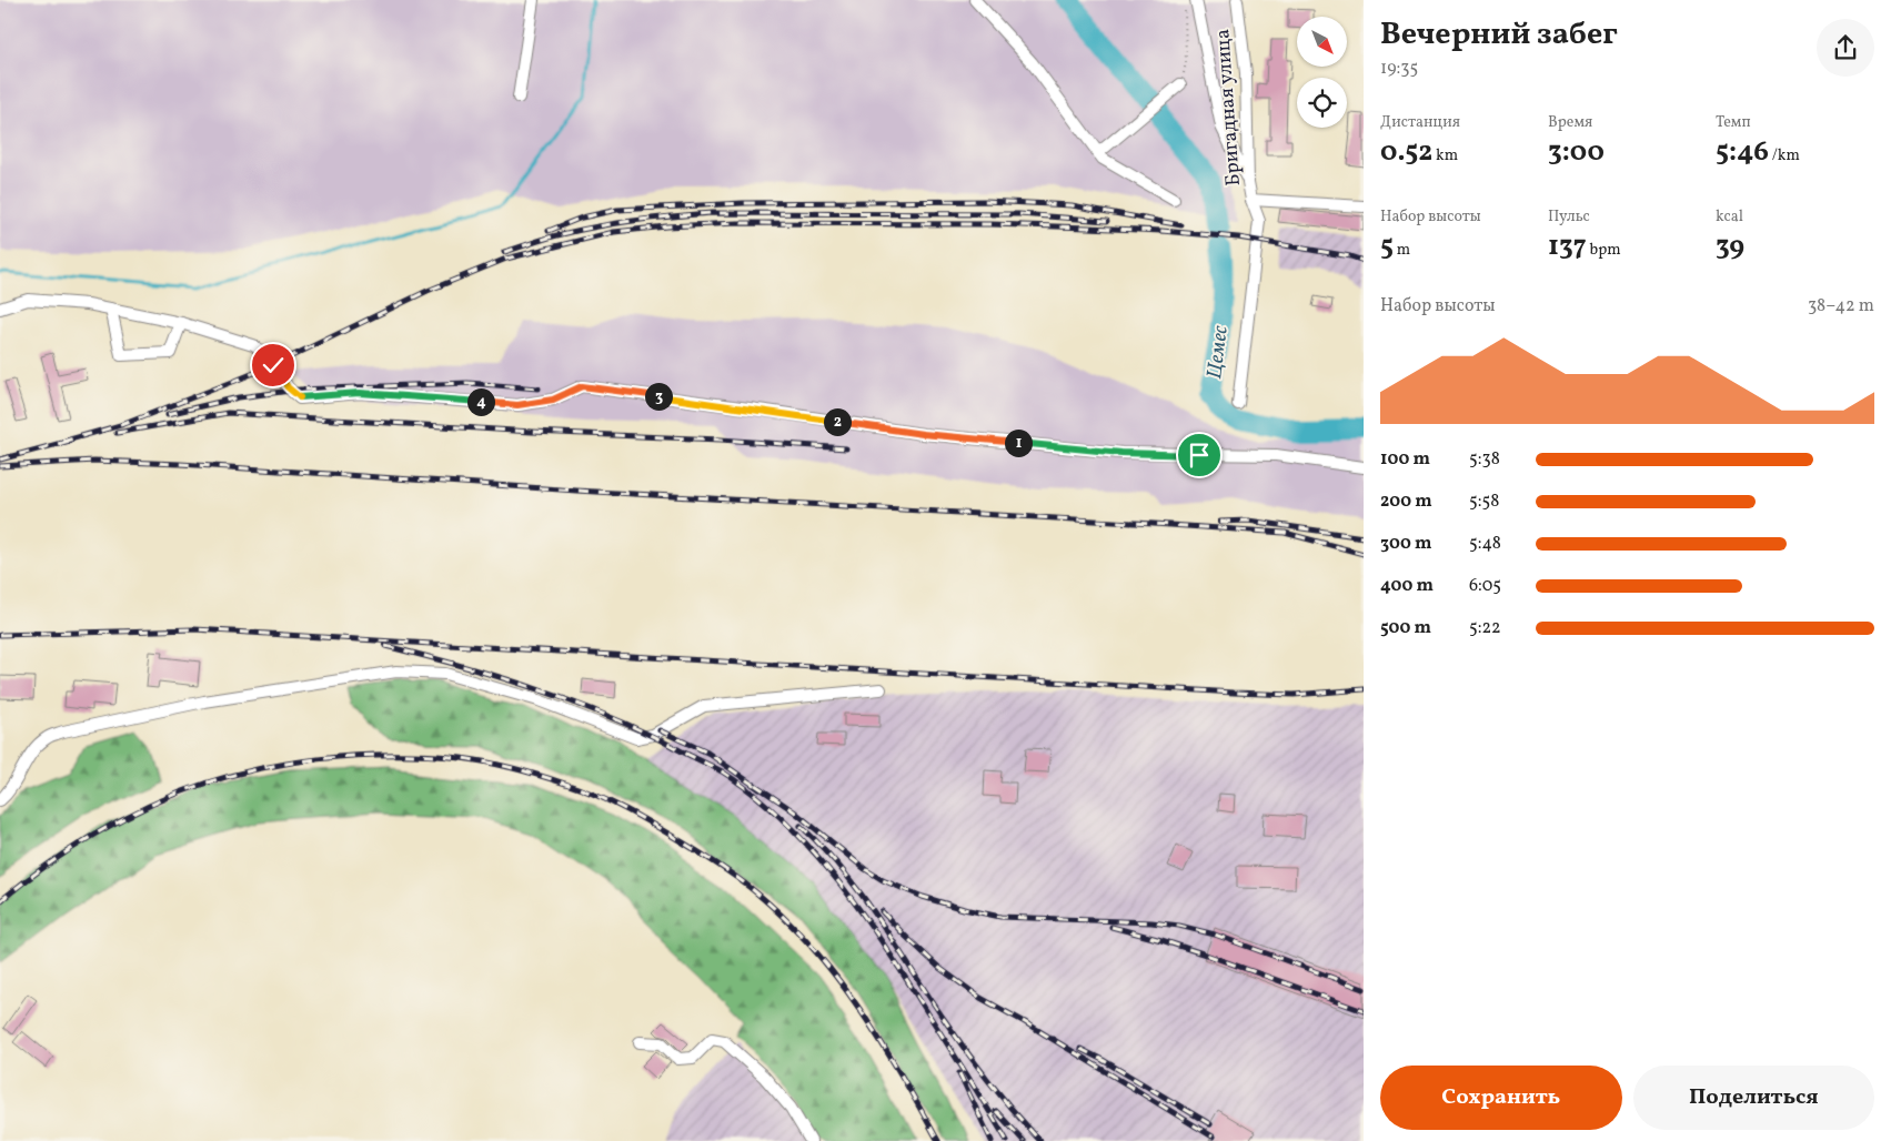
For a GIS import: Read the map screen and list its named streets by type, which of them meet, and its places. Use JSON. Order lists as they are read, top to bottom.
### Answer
{
  "streets": {
    "street": ["Бригадная улица"]
  },
  "water": ["Цемес"],
  "north": "bottom right",
  "page": {
    "heading": ["Вечерний забег", "19:35"],
    "stats": [
      ["Дистанция", "0.52 km"],
      ["Время", "3:00"],
      ["Темп", "5:46 /km"],
      ["Набор высоты", "5 m"],
      ["Пульс", "137 bpm"],
      ["kcal", "39"]
    ],
    "chart": ["Набор высоты", "38–42 m"],
    "pins": [
      "3",
      "4",
      "2",
      "1"
    ],
    "list": [
      {
        "name": "100 m",
        "note": "5:38"
      },
      {
        "name": "200 m",
        "note": "5:58"
      },
      {
        "name": "300 m",
        "note": "5:48"
      },
      {
        "name": "400 m",
        "note": "6:05"
      },
      {
        "name": "500 m",
        "note": "5:22"
      }
    ],
    "buttons": ["Сохранить", "Поделиться"]
  }
}
